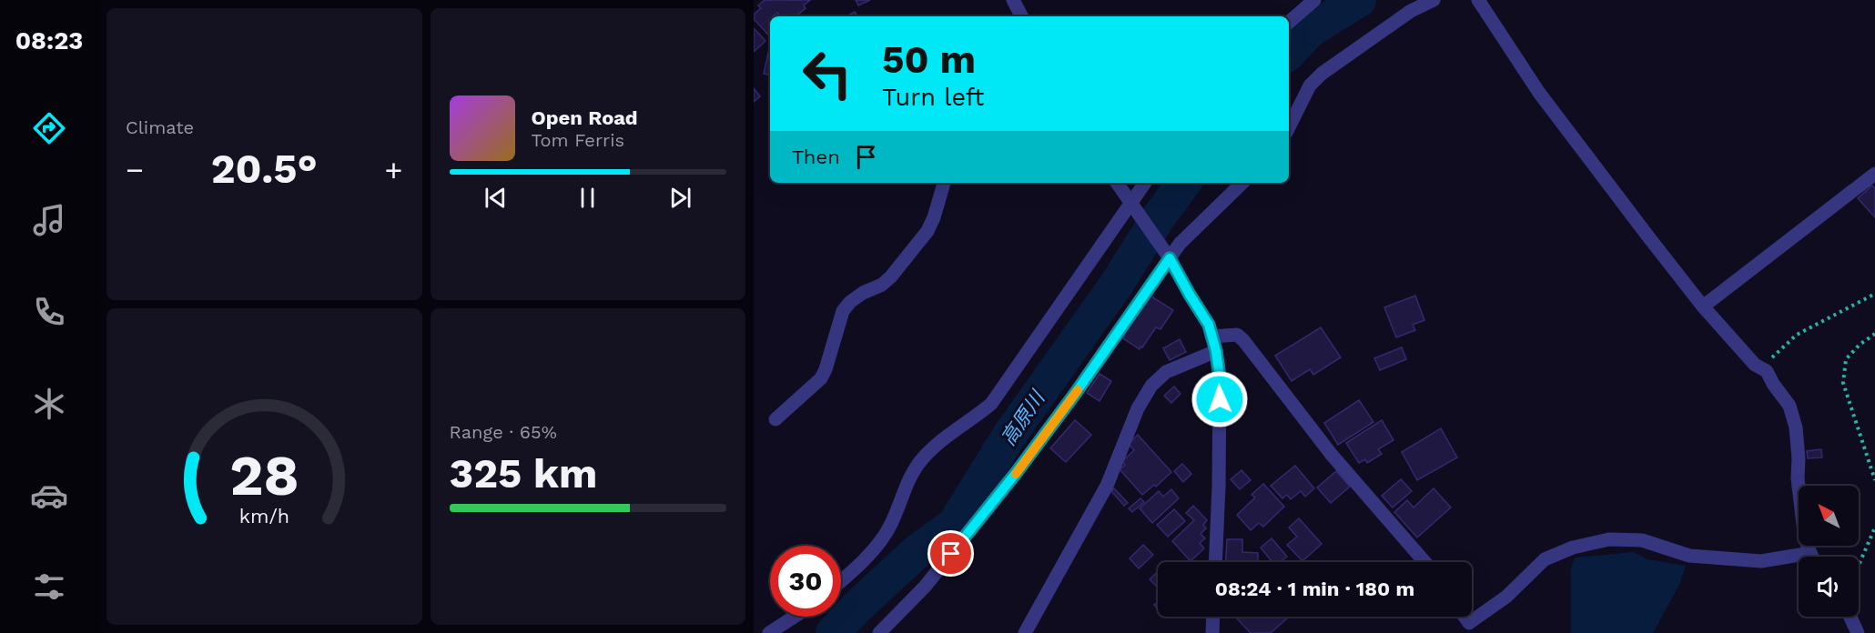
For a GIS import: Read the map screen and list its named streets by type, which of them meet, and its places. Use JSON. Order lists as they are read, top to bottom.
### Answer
{
  "water": ["高原川"],
  "north": "top left",
  "page": {
    "tabs": "08:23",
    "tile": [
      "Climate",
      ["Range · 65%", "325 km"]
    ],
    "turn": ["50 m", "Turn left"],
    "song": ["Open Road", "Tom Ferris"],
    "then": "Then",
    "heat": ["−", "20.5°", "+"],
    "limit": "30",
    "trip": "08:24 · 1 min · 180 m",
    "gauge": ["28", "km/h"]
  }
}
